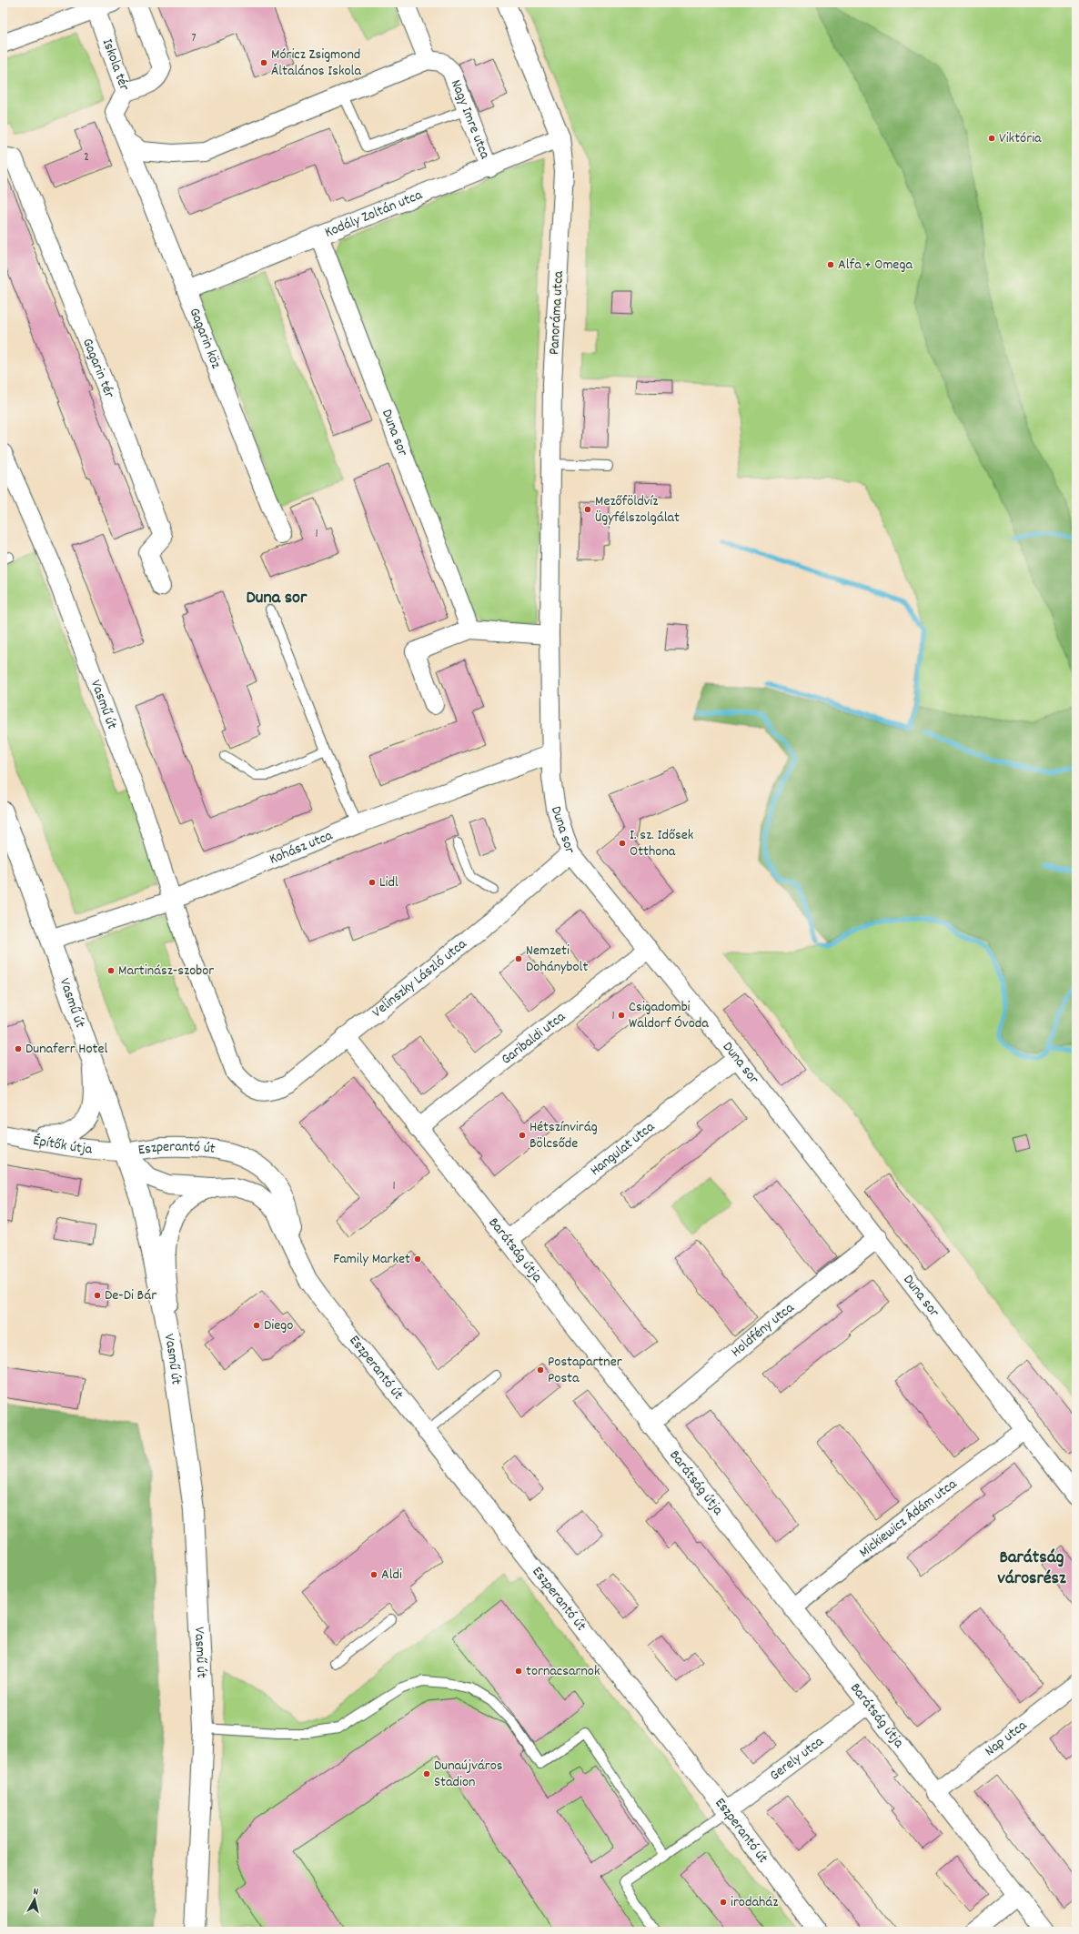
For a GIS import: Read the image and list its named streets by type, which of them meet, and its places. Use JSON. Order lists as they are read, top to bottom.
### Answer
{
  "streets": {
    "street": [
      "Iskola tér",
      "Nagy Imre utca",
      "Kodály Zoltán utca",
      "Panoráma utca",
      "Gagarin köz",
      "Gagarin tér",
      "Duna sor",
      "Vasmű út",
      "Kohász utca",
      "Velinszky László utca",
      "Garibaldi utca",
      "Építők útja",
      "Hangulat utca",
      "Eszperantó út",
      "Barátság útja",
      "Holdfény utca",
      "Mickiewicz Ádám utca",
      "Nap utca",
      "Gerely utca"
    ]
  },
  "crossings": [
    ["Nagy Imre utca", "Kodály Zoltán utca"],
    ["Kodály Zoltán utca", "Panoráma utca"],
    ["Kodály Zoltán utca", "Gagarin köz"],
    ["Kodály Zoltán utca", "Duna sor"],
    ["Panoráma utca", "Duna sor"],
    ["Duna sor", "Kohász utca"],
    ["Duna sor", "Velinszky László utca"],
    ["Duna sor", "Garibaldi utca"],
    ["Duna sor", "Hangulat utca"],
    ["Duna sor", "Holdfény utca"],
    ["Duna sor", "Mickiewicz Ádám utca"],
    ["Vasmű út", "Kohász utca"],
    ["Vasmű út", "Velinszky László utca"],
    ["Vasmű út", "Építők útja"],
    ["Vasmű út", "Eszperantó út"],
    ["Velinszky László utca", "Barátság útja"],
    ["Garibaldi utca", "Barátság útja"],
    ["Építők útja", "Eszperantó út"],
    ["Hangulat utca", "Barátság útja"],
    ["Eszperantó út", "Gerely utca"],
    ["Barátság útja", "Holdfény utca"],
    ["Barátság útja", "Mickiewicz Ádám utca"],
    ["Barátság útja", "Nap utca"],
    ["Barátság útja", "Gerely utca"]
  ],
  "districts": ["Duna sor", "Barátság városrész"],
  "places": [
    "Móricz Zsigmond Általános Iskola",
    "Viktória",
    "Alfa + Omega",
    "Mezőföldvíz Ügyfélszolgálat",
    "I. sz. Idősek Otthona",
    "Lidl",
    "Nemzeti Dohánybolt",
    "Martinász-szobor",
    "Csigadombi Waldorf Óvoda",
    "Dunaferr Hotel",
    "Hétszínvirág Bölcsőde",
    "Family Market",
    "De-Di Bár",
    "Diego",
    "Postapartner Posta",
    "Aldi",
    "tornacsarnok",
    "Dunaújváros Stadion",
    "irodaház"
  ],
  "house_numbers": [
    "7",
    "2",
    "1",
    "1",
    "1"
  ],
  "north": "top"
}
